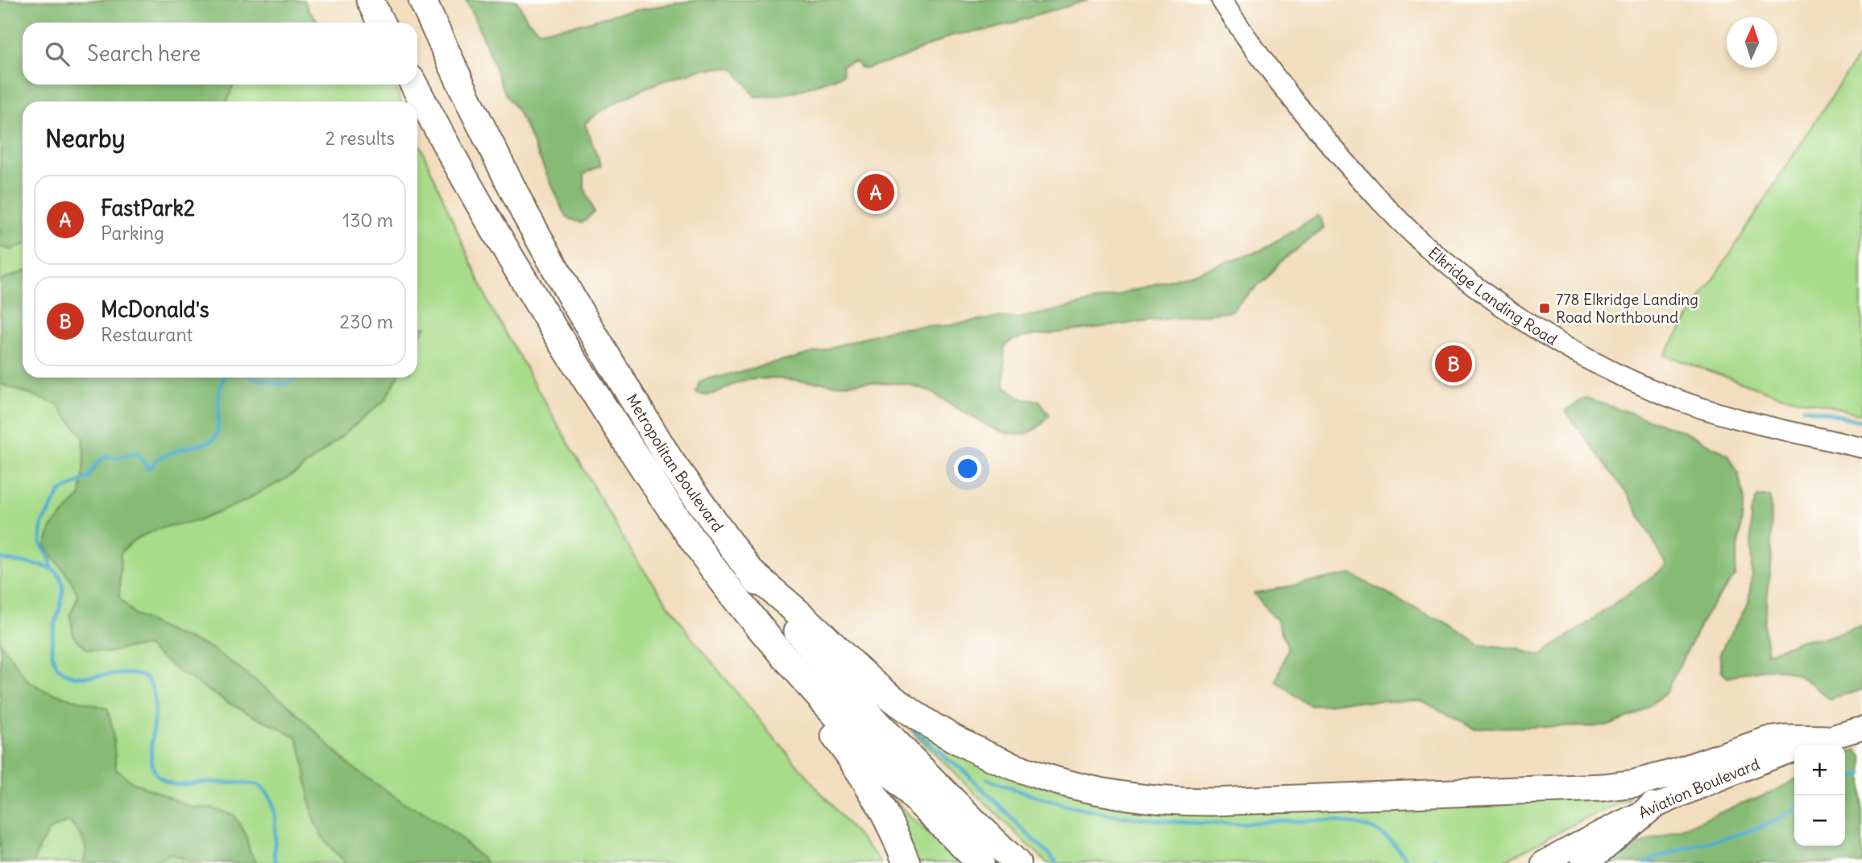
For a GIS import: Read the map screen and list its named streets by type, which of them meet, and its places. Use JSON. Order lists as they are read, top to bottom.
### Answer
{
  "streets": {
    "highway": ["Metropolitan Boulevard"],
    "main road": ["Elkridge Landing Road", "Aviation Boulevard"]
  },
  "places": {
    "transit": ["778 Elkridge Landing Road Northbound"]
  },
  "north": "top",
  "page": {
    "search": "Search here",
    "heading": ["Nearby", "2 results"],
    "pins": ["A", "B"],
    "list": [
      {
        "mark": "A",
        "name": "FastPark2",
        "note": "Parking",
        "value": "130 m"
      },
      {
        "mark": "B",
        "name": "McDonald's",
        "note": "Restaurant",
        "value": "230 m"
      }
    ],
    "map_buttons": ["+", "−"]
  }
}
